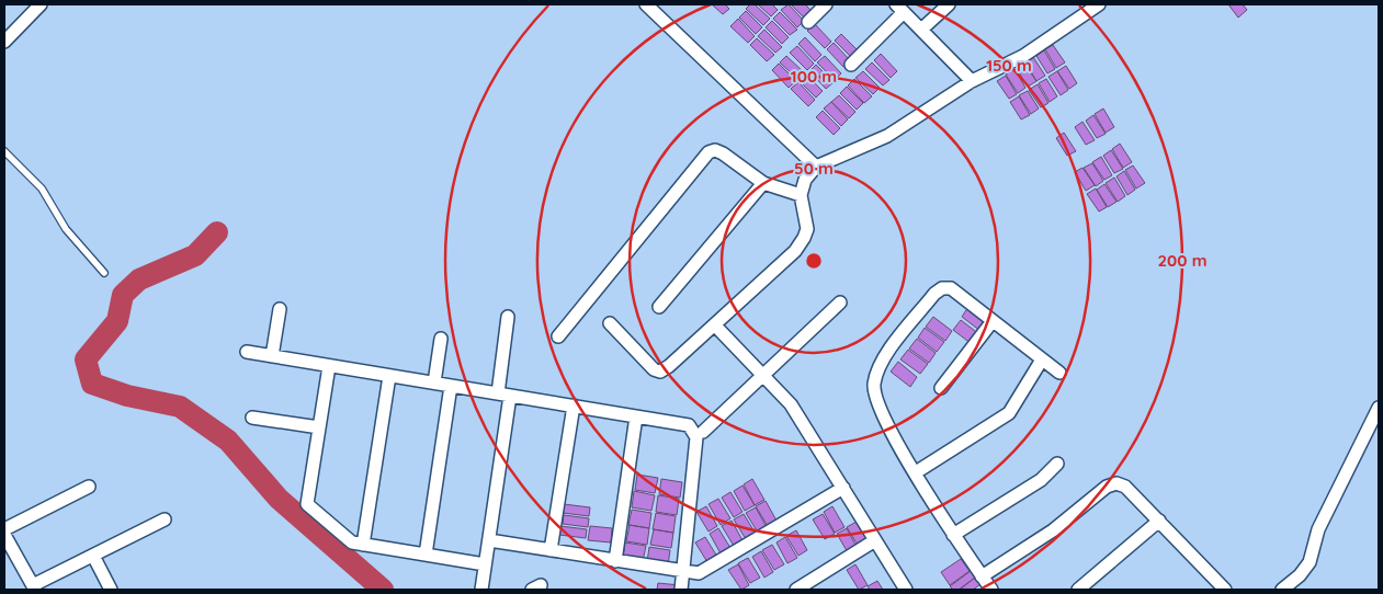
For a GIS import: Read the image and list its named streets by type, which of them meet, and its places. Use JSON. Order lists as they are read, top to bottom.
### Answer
{
  "rings": [
    "150 m",
    "100 m",
    "50 m",
    "200 m"
  ]
}
